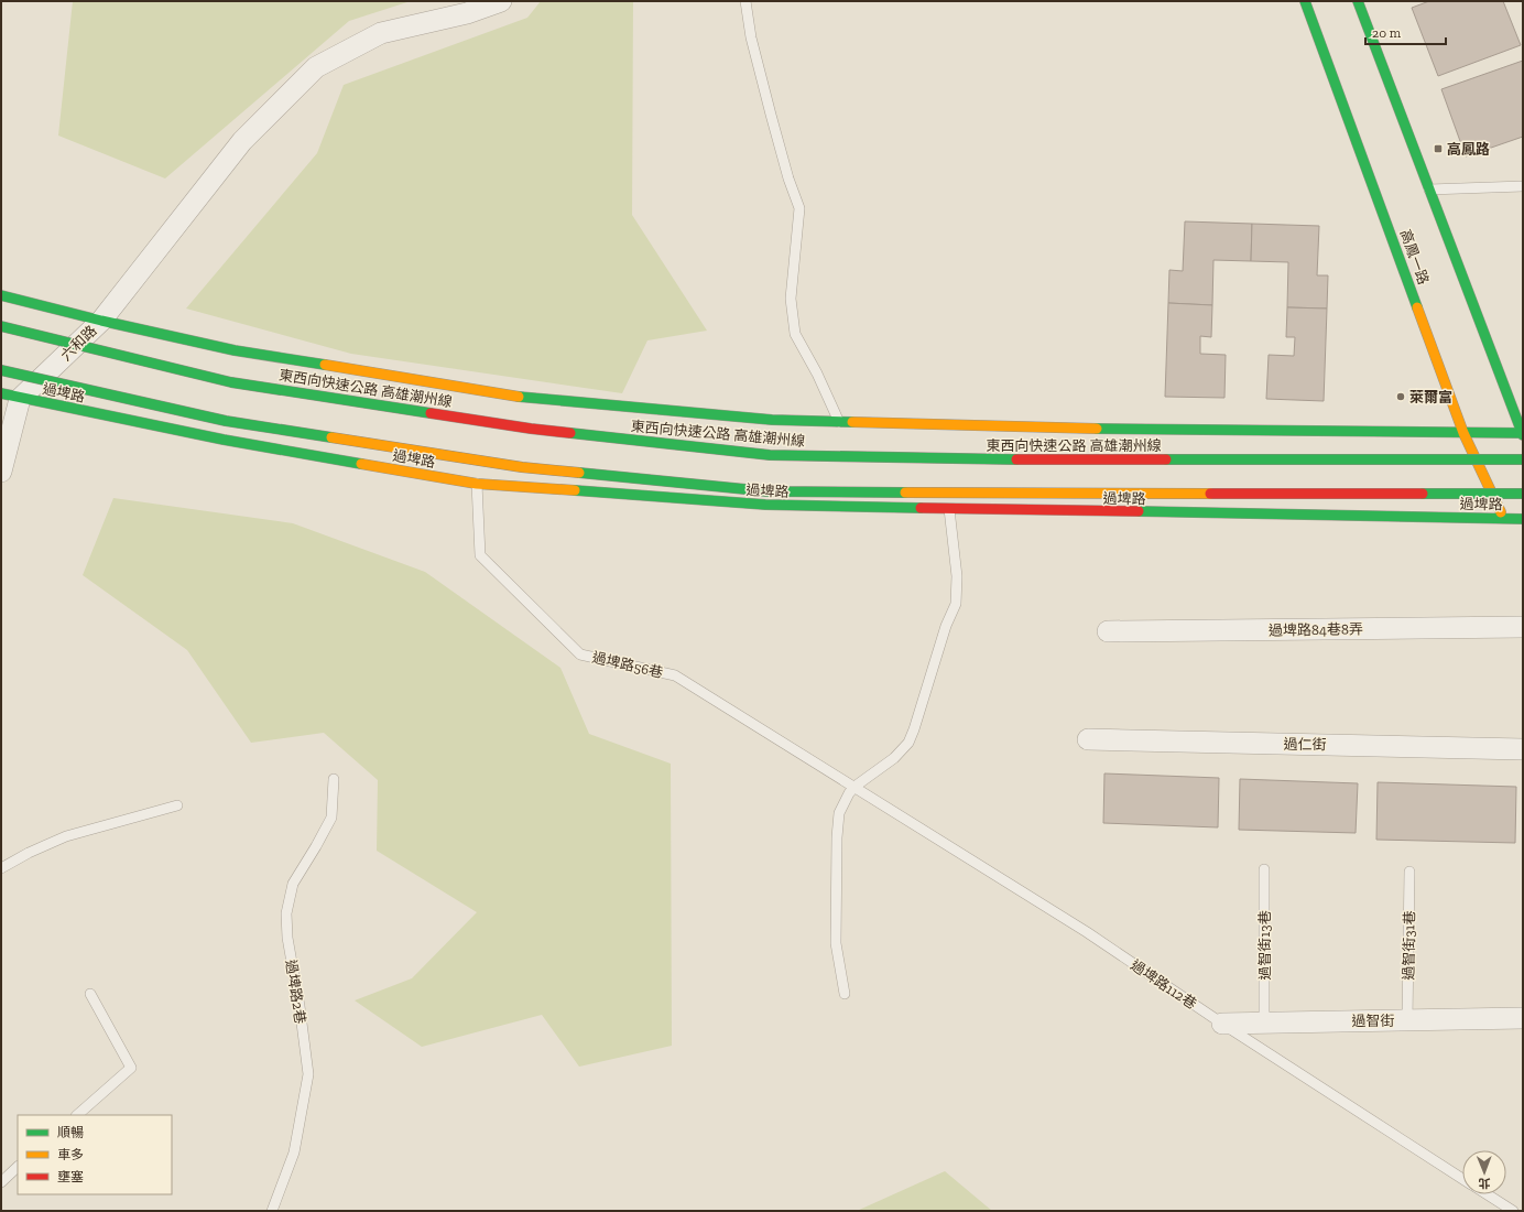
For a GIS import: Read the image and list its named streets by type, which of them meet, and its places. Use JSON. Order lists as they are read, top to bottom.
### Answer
{
  "streets": {
    "main road": [
      "高鳳一路",
      "六和路",
      "東西向快速公路 高雄潮州線",
      "過埤路"
    ],
    "street": ["過埤路84巷8弄", "過仁街", "過智街"],
    "lane": [
      "過埤路56巷",
      "過智街13巷",
      "過智街31巷",
      "過埤路112巷",
      "過埤路2巷"
    ]
  },
  "crossings": [
    ["高鳳一路", "過埤路"],
    ["六和路", "過埤路"],
    ["過埤路", "過埤路56巷"],
    ["過埤路56巷", "過埤路112巷"],
    ["過智街13巷", "過智街"],
    ["過智街31巷", "過智街"],
    ["過埤路112巷", "過智街"]
  ],
  "places": {
    "transit": ["高鳳路"],
    "other": ["萊爾富"]
  },
  "legend": ["順暢", "車多", "壅塞"],
  "scale_bar": "20 m",
  "north": "bottom"
}
